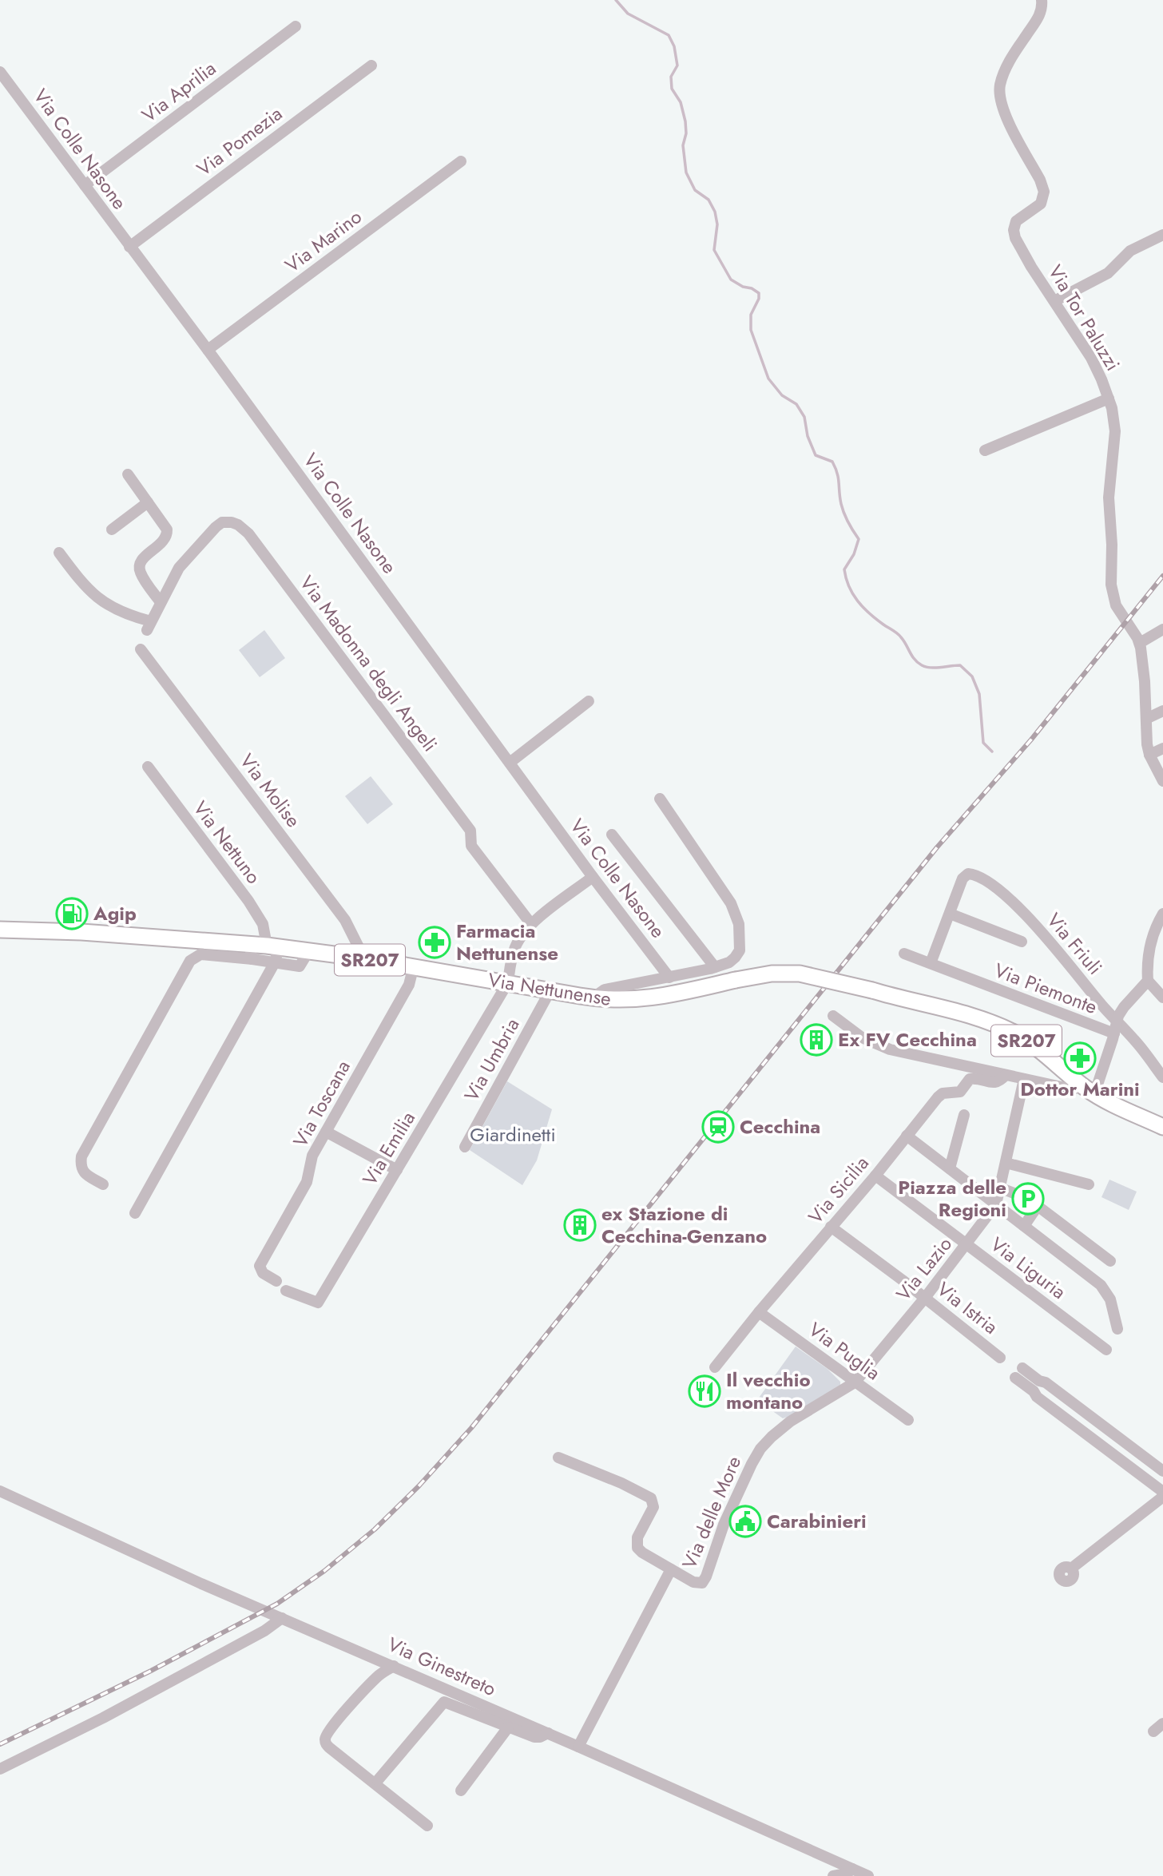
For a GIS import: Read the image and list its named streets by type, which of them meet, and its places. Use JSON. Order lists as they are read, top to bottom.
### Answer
{
  "streets": {
    "main road": ["SR207", "Via Nettunense"],
    "street": [
      "Via Aprilia",
      "Via Pomezia",
      "Via Colle Nasone",
      "Via Marino",
      "Via Tor Paluzzi",
      "Via Madonna degli Angeli",
      "Via Molise",
      "Via Nettuno",
      "Via Friuli",
      "Via Piemonte",
      "Via Umbria",
      "Via Toscana",
      "Via Emilia",
      "Via Sicilia",
      "Via Liguria",
      "Via Lazio",
      "Via Istria",
      "Via Puglia",
      "Via delle More",
      "Via Ginestreto"
    ]
  },
  "crossings": [
    ["Via Aprilia", "Via Colle Nasone"],
    ["Via Pomezia", "Via Colle Nasone"],
    ["Via Colle Nasone", "Via Marino"],
    ["Via Molise", "Via Nettunense"],
    ["Via Nettuno", "Via Nettunense"],
    ["Via Friuli", "Via Piemonte"],
    ["Via Piemonte", "Via Nettunense"],
    ["Via Nettunense", "Via Umbria"],
    ["Via Nettunense", "Via Toscana"],
    ["Via Nettunense", "Via Emilia"],
    ["Via Sicilia", "Via Liguria"],
    ["Via Sicilia", "Via Istria"],
    ["Via Sicilia", "Via Puglia"],
    ["Via Liguria", "Via Lazio"],
    ["Via Lazio", "Via Istria"],
    ["Via Lazio", "Via Puglia"],
    ["Via Lazio", "Via delle More"],
    ["Via delle More", "Via Ginestreto"]
  ],
  "parks": ["Giardinetti"],
  "places": {
    "fuel station": ["Agip"],
    "pharmacy": ["Farmacia Nettunense", "Dottor Marini"],
    "building": ["Ex FV Cecchina", "ex Stazione di Cecchina-Genzano"],
    "station": ["Cecchina"],
    "parking": ["Piazza delle Regioni"],
    "restaurant": ["Il vecchio montano"],
    "public building": ["Carabinieri"]
  }
}
